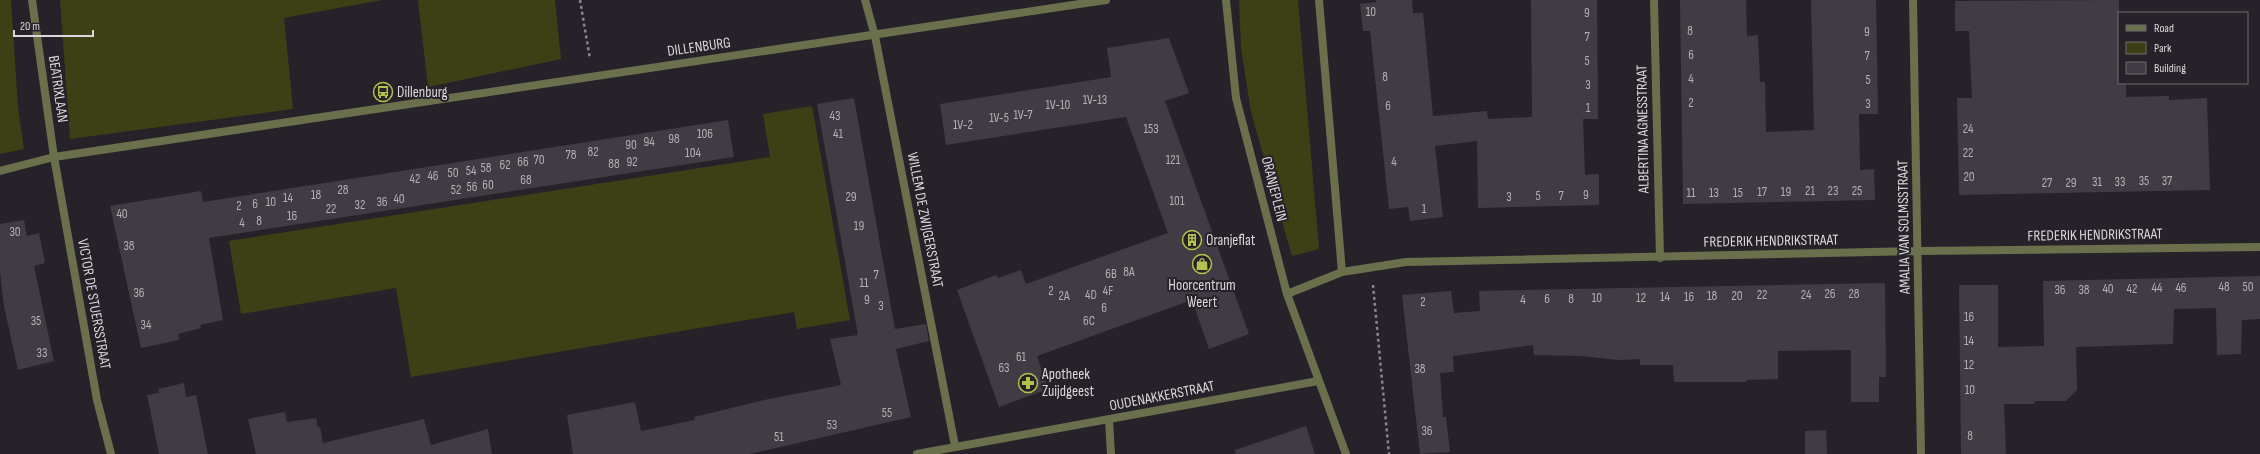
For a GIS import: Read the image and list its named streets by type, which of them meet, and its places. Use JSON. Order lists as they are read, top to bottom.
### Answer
{
  "streets": {
    "street": [
      "DILLENBURG",
      "BEATRIXLAAN",
      "ALBERTINA AGNESSTRAAT",
      "ORANJEPLEIN",
      "WILLEM DE ZWIJGERSTRAAT",
      "AMALIA VAN SOLMSSTRAAT",
      "FREDERIK HENDRIKSTRAAT",
      "VICTOR DE STUERSSTRAAT",
      "OUDENAKKERSTRAAT"
    ]
  },
  "crossings": [
    ["DILLENBURG", "BEATRIXLAAN"],
    ["DILLENBURG", "WILLEM DE ZWIJGERSTRAAT"],
    ["DILLENBURG", "VICTOR DE STUERSSTRAAT"],
    ["BEATRIXLAAN", "VICTOR DE STUERSSTRAAT"],
    ["ALBERTINA AGNESSTRAAT", "FREDERIK HENDRIKSTRAAT"],
    ["ORANJEPLEIN", "FREDERIK HENDRIKSTRAAT"],
    ["ORANJEPLEIN", "OUDENAKKERSTRAAT"],
    ["WILLEM DE ZWIJGERSTRAAT", "OUDENAKKERSTRAAT"],
    ["AMALIA VAN SOLMSSTRAAT", "FREDERIK HENDRIKSTRAAT"]
  ],
  "places": {
    "bus stop": ["Dillenburg"],
    "building": ["Oranjeflat"],
    "shop": ["Hoorcentrum Weert"],
    "pharmacy": ["Apotheek Zuijdgeest"]
  },
  "house_numbers": [
    "10",
    "9",
    "8",
    "9",
    "7",
    "6",
    "7",
    "5",
    "8",
    "4",
    "5",
    "3",
    "1V-13",
    "2",
    "3",
    "1V-10",
    "6",
    "1",
    "1V-7",
    "43",
    "1V-5",
    "1V-2",
    "153",
    "24",
    "106",
    "41",
    "98",
    "94",
    "90",
    "82",
    "104",
    "22",
    "78",
    "70",
    "121",
    "66",
    "92",
    "4",
    "88",
    "62",
    "58",
    "54",
    "50",
    "46",
    "20",
    "42",
    "68",
    "35",
    "37",
    "31",
    "33",
    "27",
    "29",
    "60",
    "56",
    "28",
    "52",
    "21",
    "23",
    "25",
    "17",
    "19",
    "11",
    "13",
    "15",
    "18",
    "9",
    "5",
    "7",
    "29",
    "3",
    "14",
    "40",
    "101",
    "10",
    "36",
    "6",
    "32",
    "2",
    "22",
    "1",
    "40",
    "16",
    "8",
    "4",
    "19",
    "30",
    "38",
    "8A",
    "6B",
    "7",
    "11",
    "48",
    "50",
    "44",
    "46",
    "40",
    "42",
    "36",
    "38",
    "2",
    "4F",
    "36",
    "26",
    "28",
    "4D",
    "22",
    "24",
    "2A",
    "18",
    "20",
    "14",
    "16",
    "10",
    "12",
    "6",
    "8",
    "9",
    "4",
    "2",
    "3",
    "6",
    "16",
    "35",
    "6C",
    "34",
    "14",
    "33",
    "61",
    "12",
    "63",
    "38",
    "10",
    "55",
    "53",
    "36",
    "8",
    "51"
  ],
  "legend": ["Road", "Park", "Building"],
  "scale_bar": "20 m"
}
